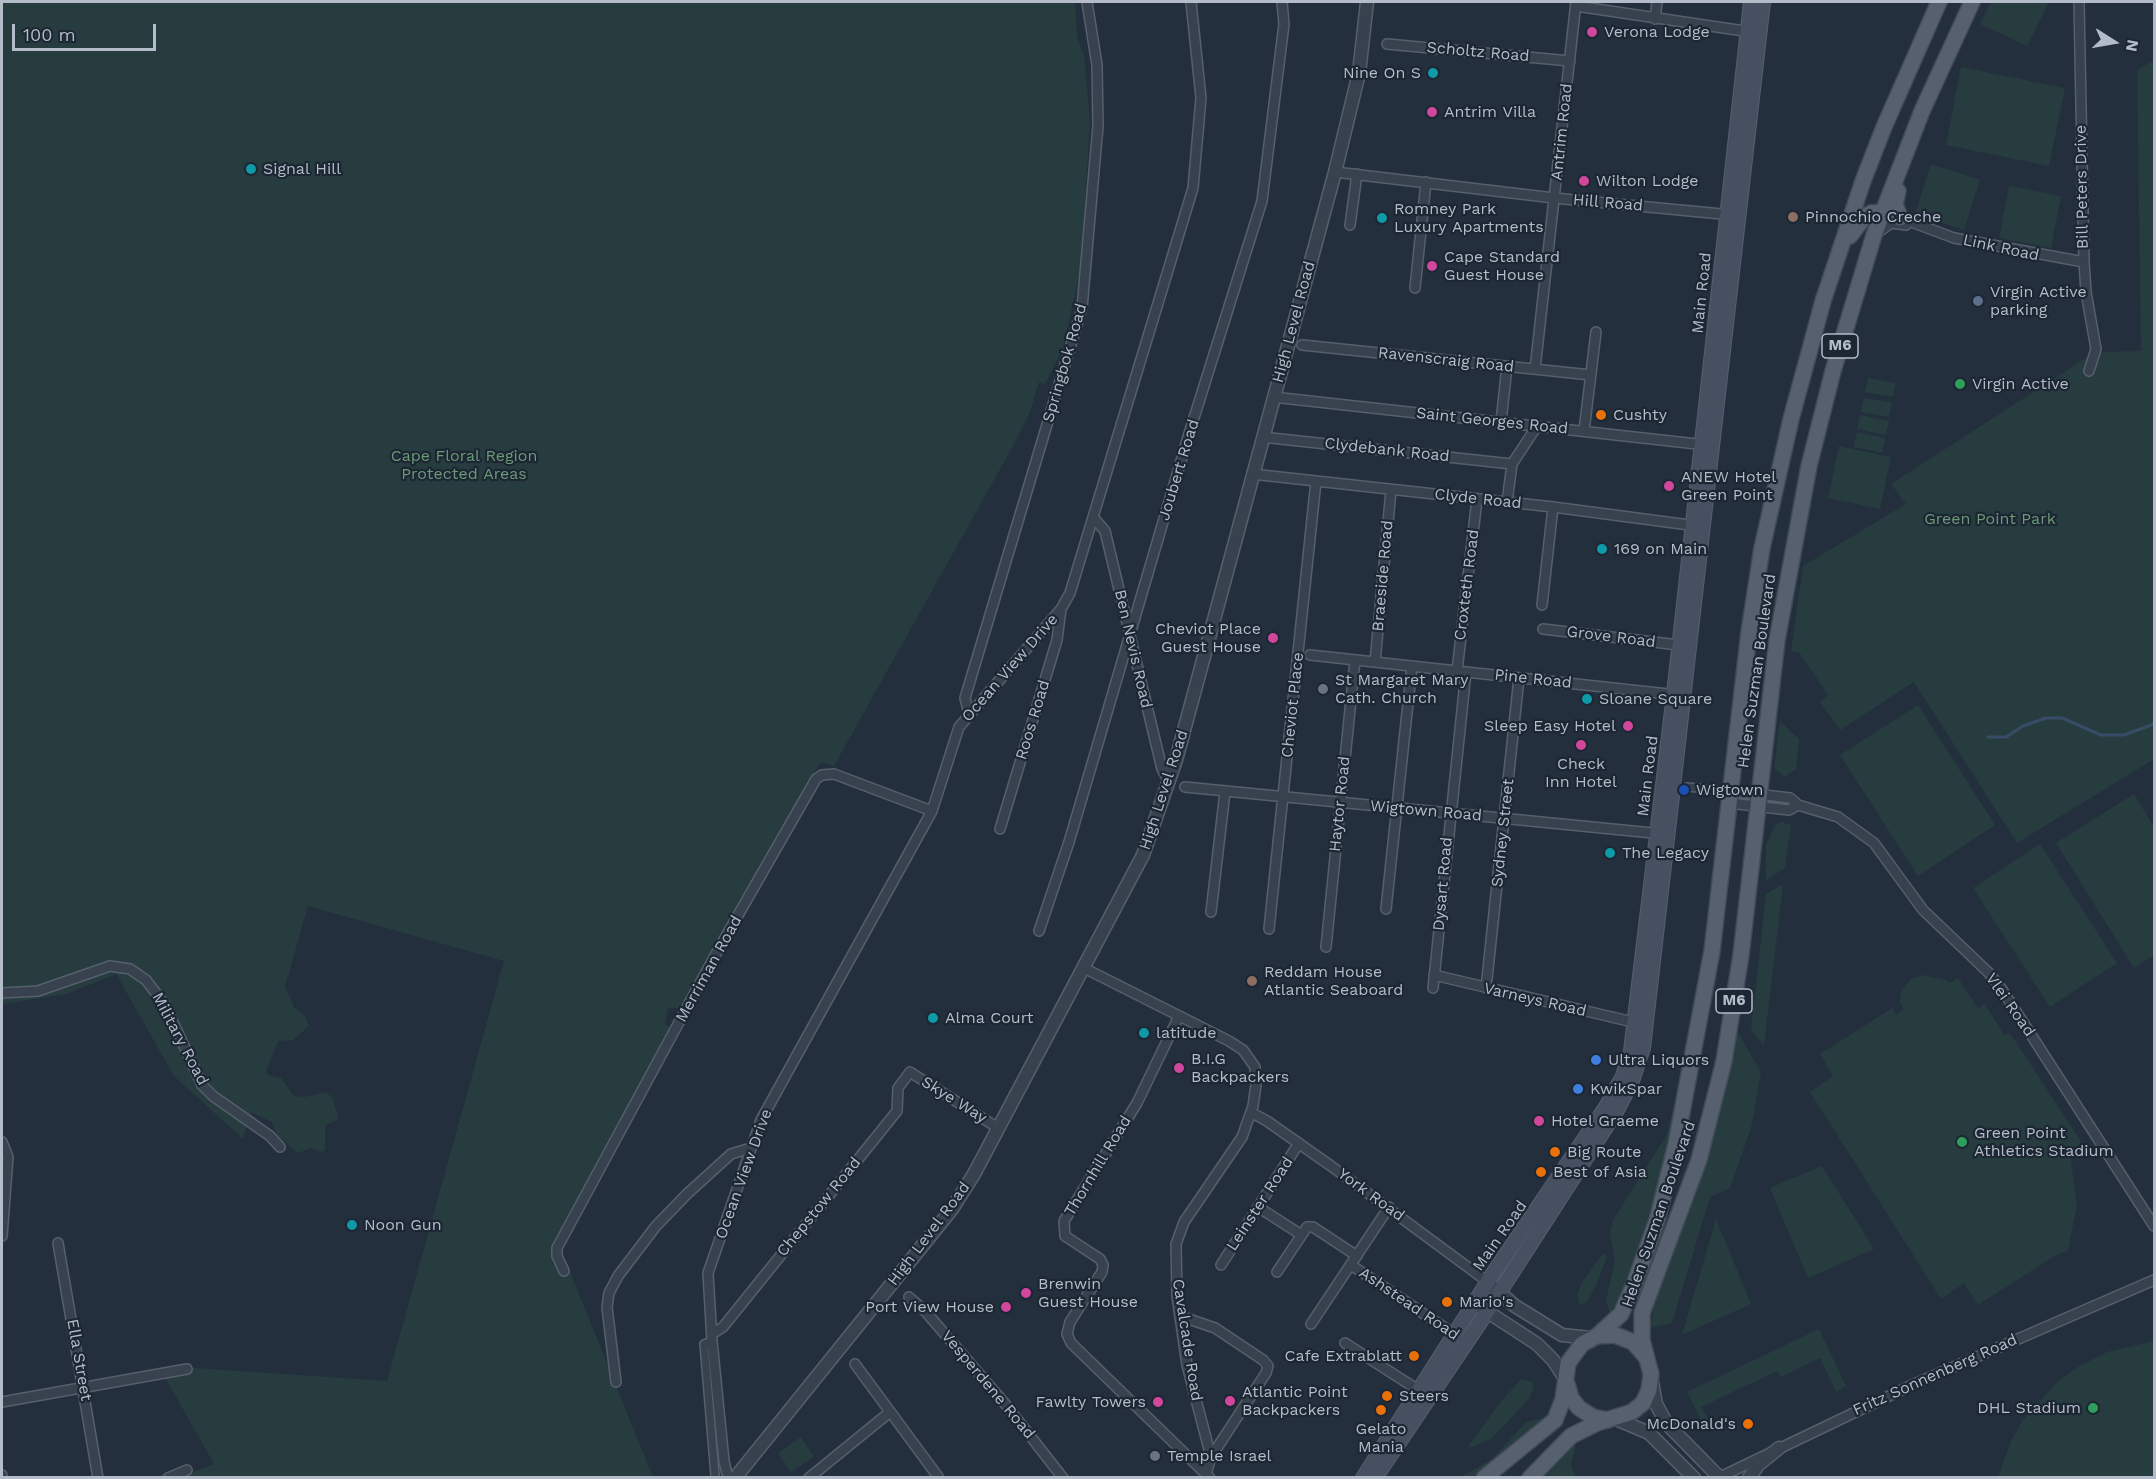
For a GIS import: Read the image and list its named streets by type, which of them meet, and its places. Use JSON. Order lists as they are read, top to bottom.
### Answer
{
  "streets": {
    "main road": ["Main Road", "M6", "Helen Suzman Boulevard"],
    "street": [
      "Scholtz Road",
      "Antrim Road",
      "Bill Peters Drive",
      "Hill Road",
      "Link Road",
      "High Level Road",
      "Ravenscraig Road",
      "Springbok Road",
      "Saint Georges Road",
      "Clydebank Road",
      "Joubert Road",
      "Clyde Road",
      "Braeside Road",
      "Croxteth Road",
      "Grove Road",
      "Ben Nevis Road",
      "Ocean View Drive",
      "Pine Road",
      "Cheviot Place",
      "Roos Road",
      "Haytor Road",
      "Wigtown Road",
      "Sydney Street",
      "Dysart Road",
      "Merriman Road",
      "Varneys Road",
      "Vlei Road",
      "Military Road",
      "Skye Way",
      "Thornhill Road",
      "York Road",
      "Leinster Road",
      "Chepstow Road",
      "Ashstead Road",
      "Cavalcade Road",
      "Ella Street",
      "Fritz Sonnenberg Road",
      "Vesperdene Road"
    ]
  },
  "crossings": [
    ["Scholtz Road", "Antrim Road"],
    ["Antrim Road", "Hill Road"],
    ["Antrim Road", "Ravenscraig Road"],
    ["Bill Peters Drive", "Link Road"],
    ["Hill Road", "Main Road"],
    ["Hill Road", "High Level Road"],
    ["Link Road", "Helen Suzman Boulevard"],
    ["Main Road", "Saint Georges Road"],
    ["Main Road", "Clyde Road"],
    ["Main Road", "Grove Road"],
    ["Main Road", "Pine Road"],
    ["Main Road", "Wigtown Road"],
    ["Main Road", "Varneys Road"],
    ["Main Road", "York Road"],
    ["Main Road", "Ashstead Road"],
    ["High Level Road", "Saint Georges Road"],
    ["High Level Road", "Clydebank Road"],
    ["High Level Road", "Clyde Road"],
    ["High Level Road", "Ben Nevis Road"],
    ["High Level Road", "Skye Way"],
    ["High Level Road", "Cavalcade Road"],
    ["Springbok Road", "Ocean View Drive"],
    ["Joubert Road", "Ben Nevis Road"],
    ["Clyde Road", "Braeside Road"],
    ["Clyde Road", "Croxteth Road"],
    ["Clyde Road", "Cheviot Place"],
    ["Braeside Road", "Pine Road"],
    ["Croxteth Road", "Pine Road"],
    ["Croxteth Road", "Dysart Road"],
    ["Ben Nevis Road", "Ocean View Drive"],
    ["Ocean View Drive", "Roos Road"],
    ["Ocean View Drive", "Merriman Road"],
    ["Ocean View Drive", "Chepstow Road"],
    ["Helen Suzman Boulevard", "Vlei Road"],
    ["Pine Road", "Haytor Road"],
    ["Pine Road", "Sydney Street"],
    ["Pine Road", "Dysart Road"],
    ["Cheviot Place", "Wigtown Road"],
    ["Haytor Road", "Wigtown Road"],
    ["Wigtown Road", "Sydney Street"],
    ["Wigtown Road", "Dysart Road"],
    ["Sydney Street", "Varneys Road"],
    ["Dysart Road", "Varneys Road"],
    ["Skye Way", "Chepstow Road"],
    ["Thornhill Road", "Cavalcade Road"],
    ["York Road", "Leinster Road"],
    ["York Road", "Cavalcade Road"],
    ["Leinster Road", "Ashstead Road"]
  ],
  "parks": ["Cape Floral Region Protected Areas", "Green Point Park"],
  "places": [
    "Verona Lodge",
    "Nine On S",
    "Antrim Villa",
    "Signal Hill",
    "Wilton Lodge",
    "Pinnochio Creche",
    "Romney Park Luxury Apartments",
    "Cape Standard Guest House",
    "Virgin Active parking",
    "Virgin Active",
    "Cushty",
    "ANEW Hotel Green Point",
    "169 on Main",
    "Cheviot Place Guest House",
    "St Margaret Mary Cath. Church",
    "Sloane Square",
    "Sleep Easy Hotel",
    "Check Inn Hotel",
    "Wigtown",
    "The Legacy",
    "Reddam House Atlantic Seaboard",
    "Alma Court",
    "latitude",
    "Ultra Liquors",
    "B.I.G Backpackers",
    "KwikSpar",
    "Hotel Graeme",
    "Green Point Athletics Stadium",
    "Big Route",
    "Best of Asia",
    "Noon Gun",
    "Brenwin Guest House",
    "Mario's",
    "Port View House",
    "Cafe Extrablatt",
    "Steers",
    "Atlantic Point Backpackers",
    "Fawlty Towers",
    "DHL Stadium",
    "Gelato Mania",
    "McDonald's",
    "Temple Israel"
  ],
  "scale_bar": "100 m",
  "north": "right"
}
